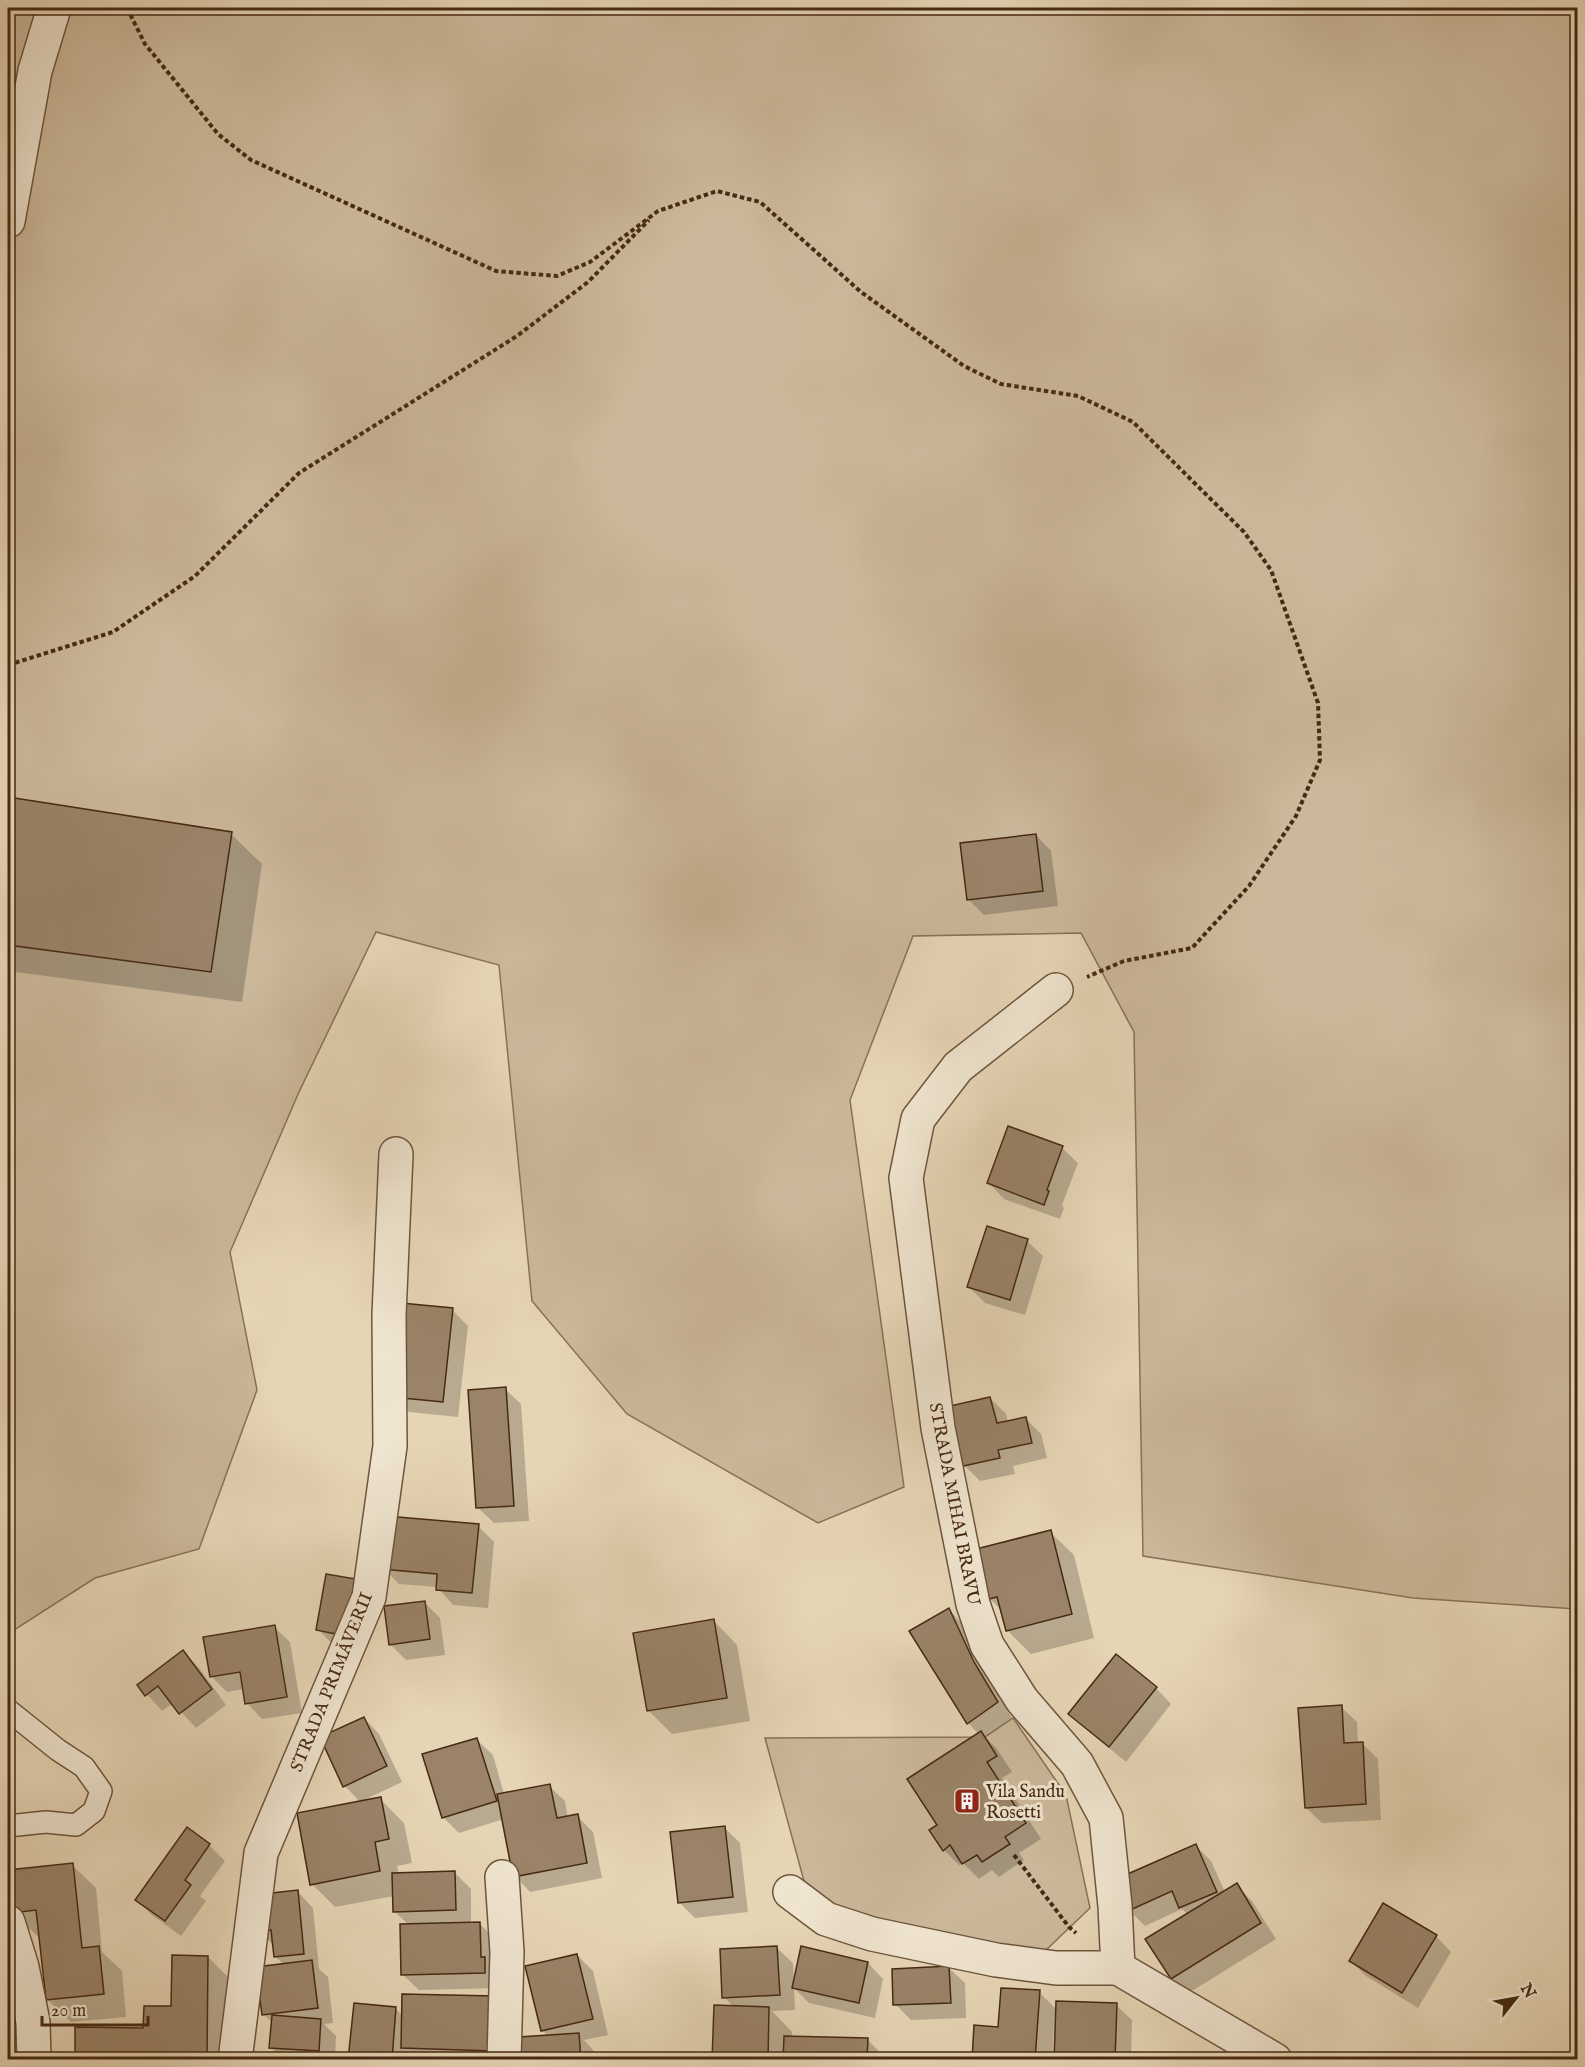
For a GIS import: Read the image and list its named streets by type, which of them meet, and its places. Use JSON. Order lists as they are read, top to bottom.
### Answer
{
  "streets": {
    "street": ["STRADA MIHAI BRAVU", "STRADA PRIMĂVERII"]
  },
  "places": {
    "building": ["Vila Sandu Rosetti"]
  },
  "scale_bar": "20 m",
  "north": "top right"
}
